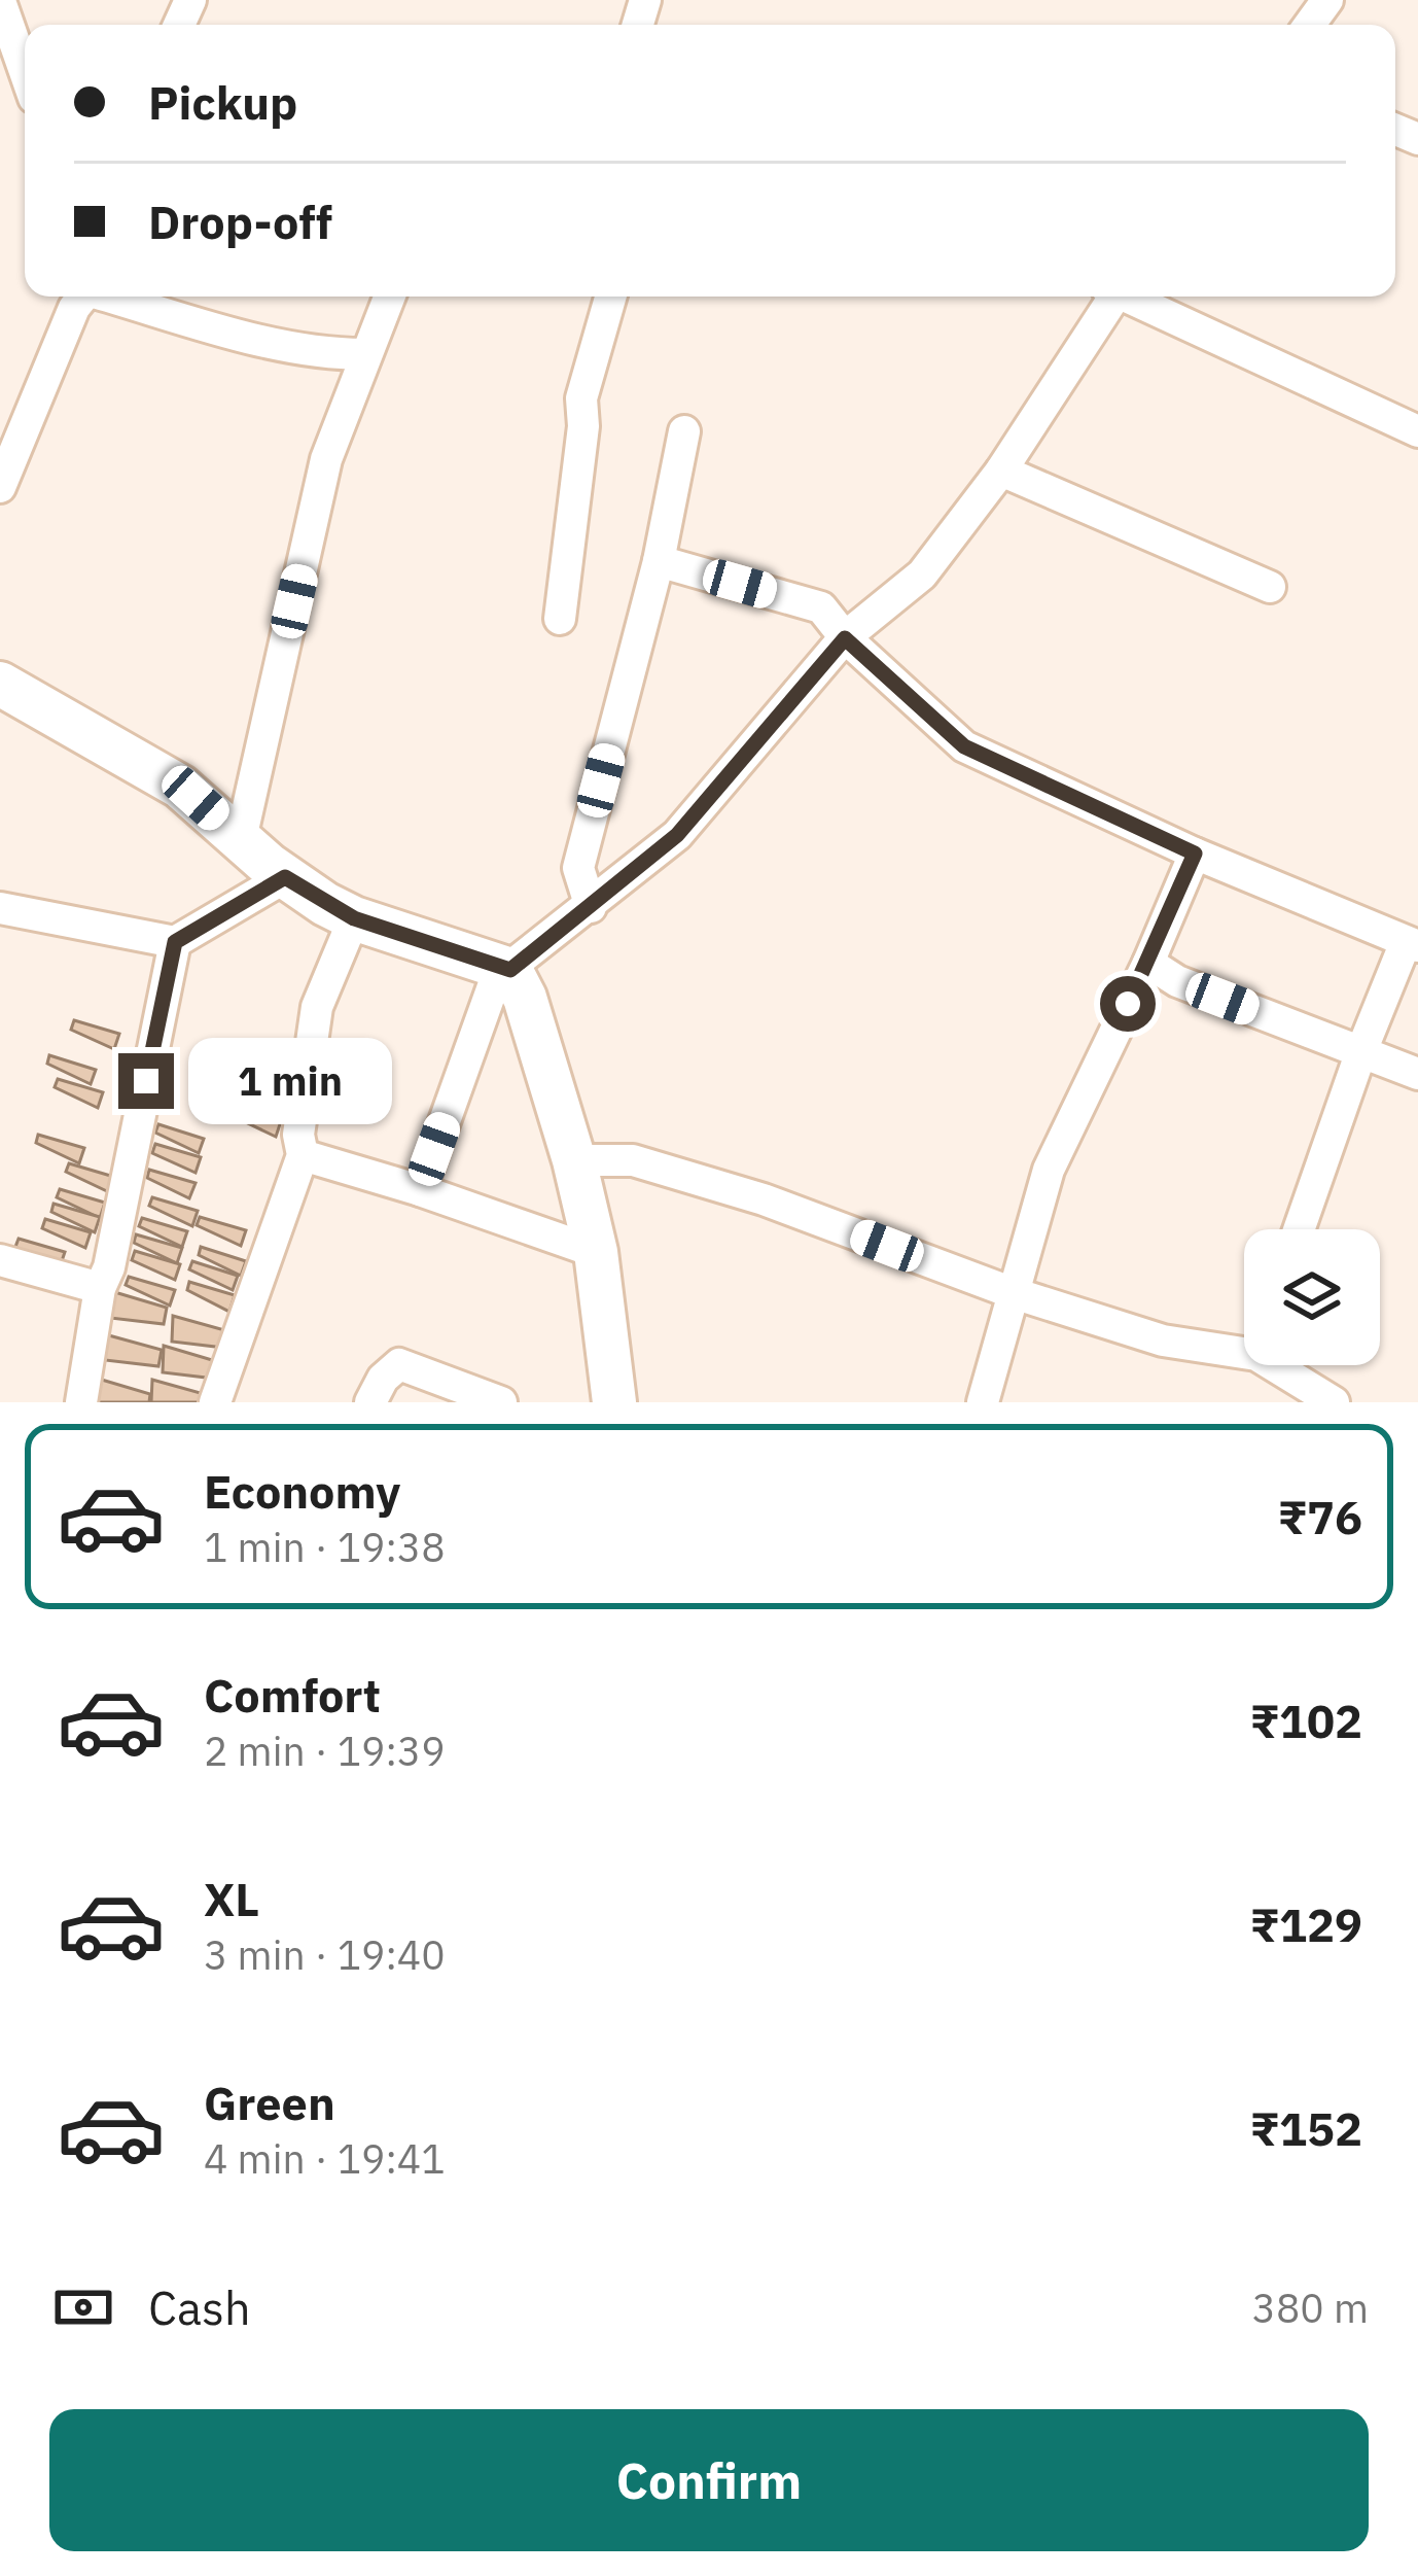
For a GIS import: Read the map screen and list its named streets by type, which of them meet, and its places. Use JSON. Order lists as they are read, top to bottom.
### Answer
{
  "page": {
    "banner": ["Pickup", "Drop-off"],
    "bubble": "1 min",
    "list": [
      {
        "name": "Economy",
        "note": "1 min · 19:38",
        "value": "₹76"
      },
      {
        "name": "Comfort",
        "note": "2 min · 19:39",
        "value": "₹102"
      },
      {
        "name": "XL",
        "note": "3 min · 19:40",
        "value": "₹129"
      },
      {
        "name": "Green",
        "note": "4 min · 19:41",
        "value": "₹152"
      }
    ],
    "pay": ["Cash", "380 m"],
    "buttons": "Confirm"
  }
}
